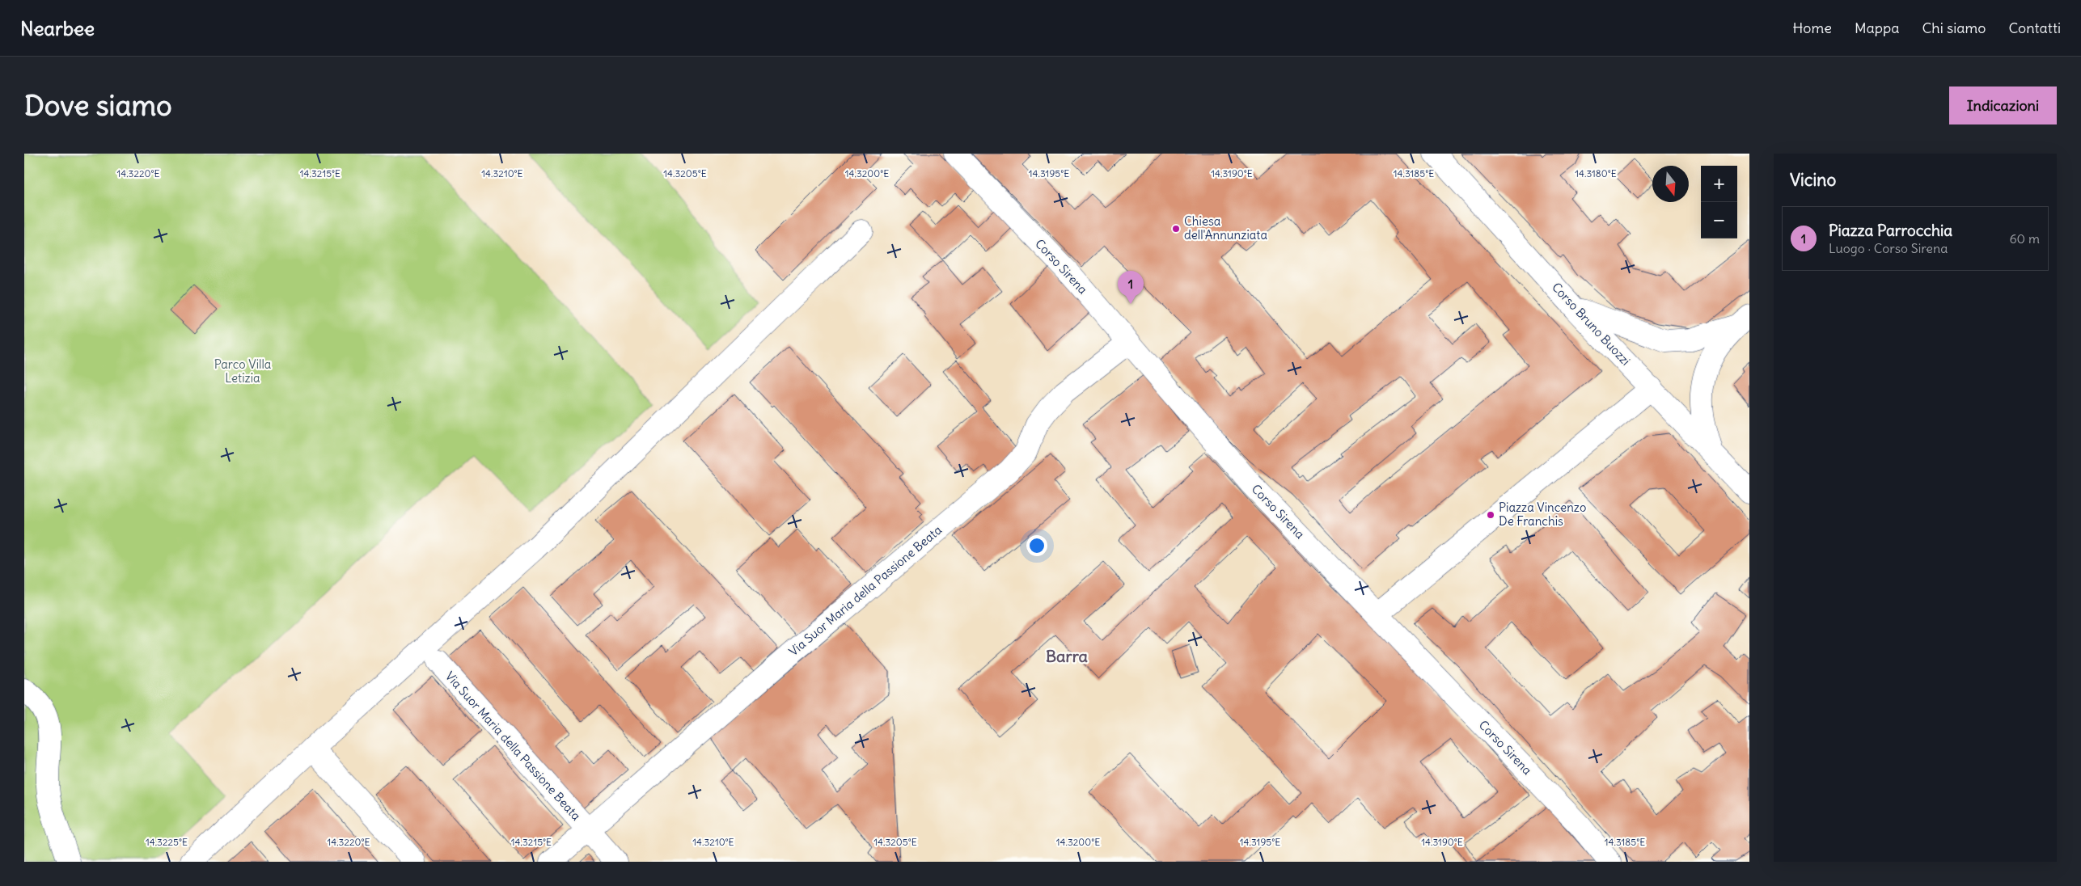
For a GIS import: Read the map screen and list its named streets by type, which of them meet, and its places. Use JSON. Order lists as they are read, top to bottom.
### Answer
{
  "streets": {
    "street": ["Corso Sirena", "Corso Bruno Buozzi", "Via Suor Maria della Passione Beata"]
  },
  "crossings": [
    ["Corso Sirena", "Via Suor Maria della Passione Beata"]
  ],
  "districts": ["Barra"],
  "parks": ["Parco Villa Letizia"],
  "places": ["Chiesa dell'Annunziata", "Piazza Vincenzo De Franchis"],
  "north": "bottom",
  "page": {
    "header": "Nearbee",
    "nav": [
      "Home",
      "Mappa",
      "Chi siamo",
      "Contatti"
    ],
    "buttons": "Indicazioni",
    "title": "Dove siamo",
    "heading": "Vicino",
    "map_buttons": ["+", "−"],
    "list": [
      {
        "mark": "1",
        "name": "Piazza Parrocchia",
        "note": "Luogo · Corso Sirena",
        "value": "60 m"
      }
    ],
    "pins": "1"
  },
  "coordinates": [
    "14.3220°E",
    "14.3215°E",
    "14.3210°E",
    "14.3205°E",
    "14.3200°E",
    "14.3195°E",
    "14.3190°E",
    "14.3185°E",
    "14.3180°E",
    "14.3225°E"
  ]
}
